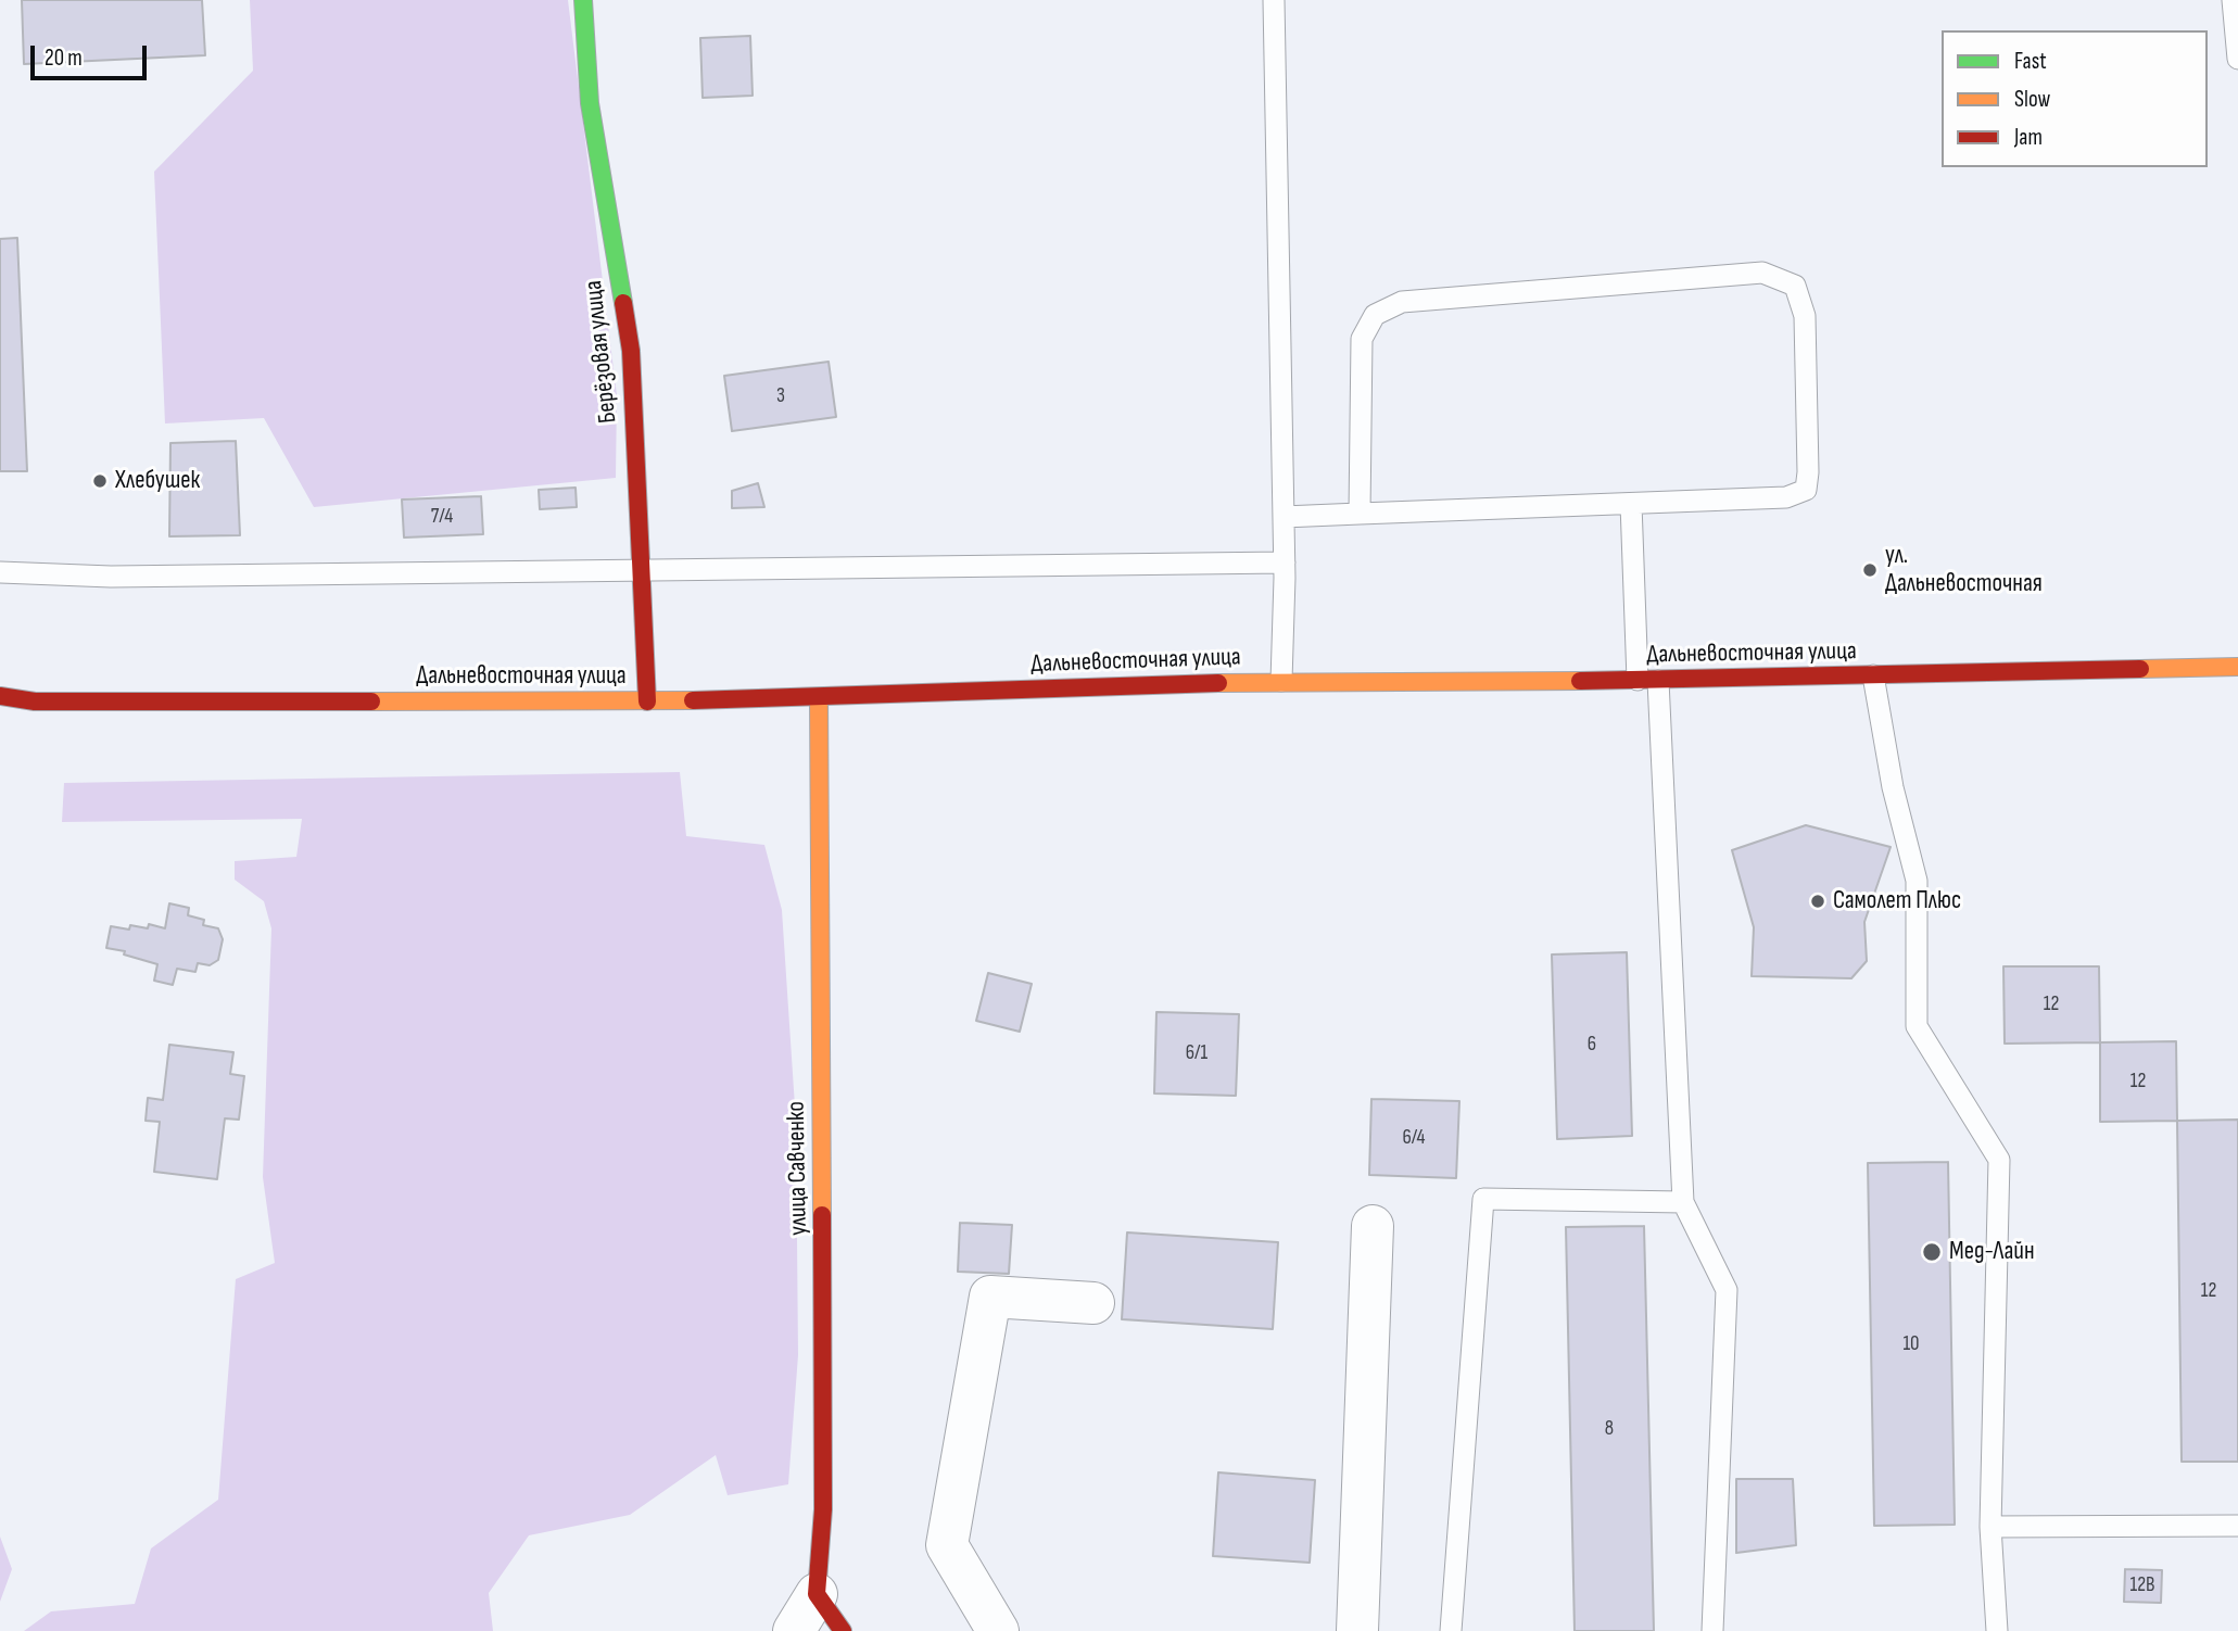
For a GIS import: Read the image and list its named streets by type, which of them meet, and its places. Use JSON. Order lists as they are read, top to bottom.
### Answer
{
  "streets": {
    "main road": ["Берёзовая улица", "Дальневосточная улица", "улица Савченко"]
  },
  "crossings": [
    ["Берёзовая улица", "Дальневосточная улица"],
    ["Дальневосточная улица", "улица Савченко"]
  ],
  "places": [
    "Хлебушек",
    "ул. Дальневосточная",
    "Самолет Плюс",
    "Мед-Лайн"
  ],
  "house_numbers": [
    "3",
    "7/4",
    "12",
    "6",
    "6/1",
    "12",
    "6/4",
    "12",
    "10",
    "8",
    "12В"
  ],
  "legend": ["Fast", "Slow", "Jam"],
  "scale_bar": "20 m"
}
